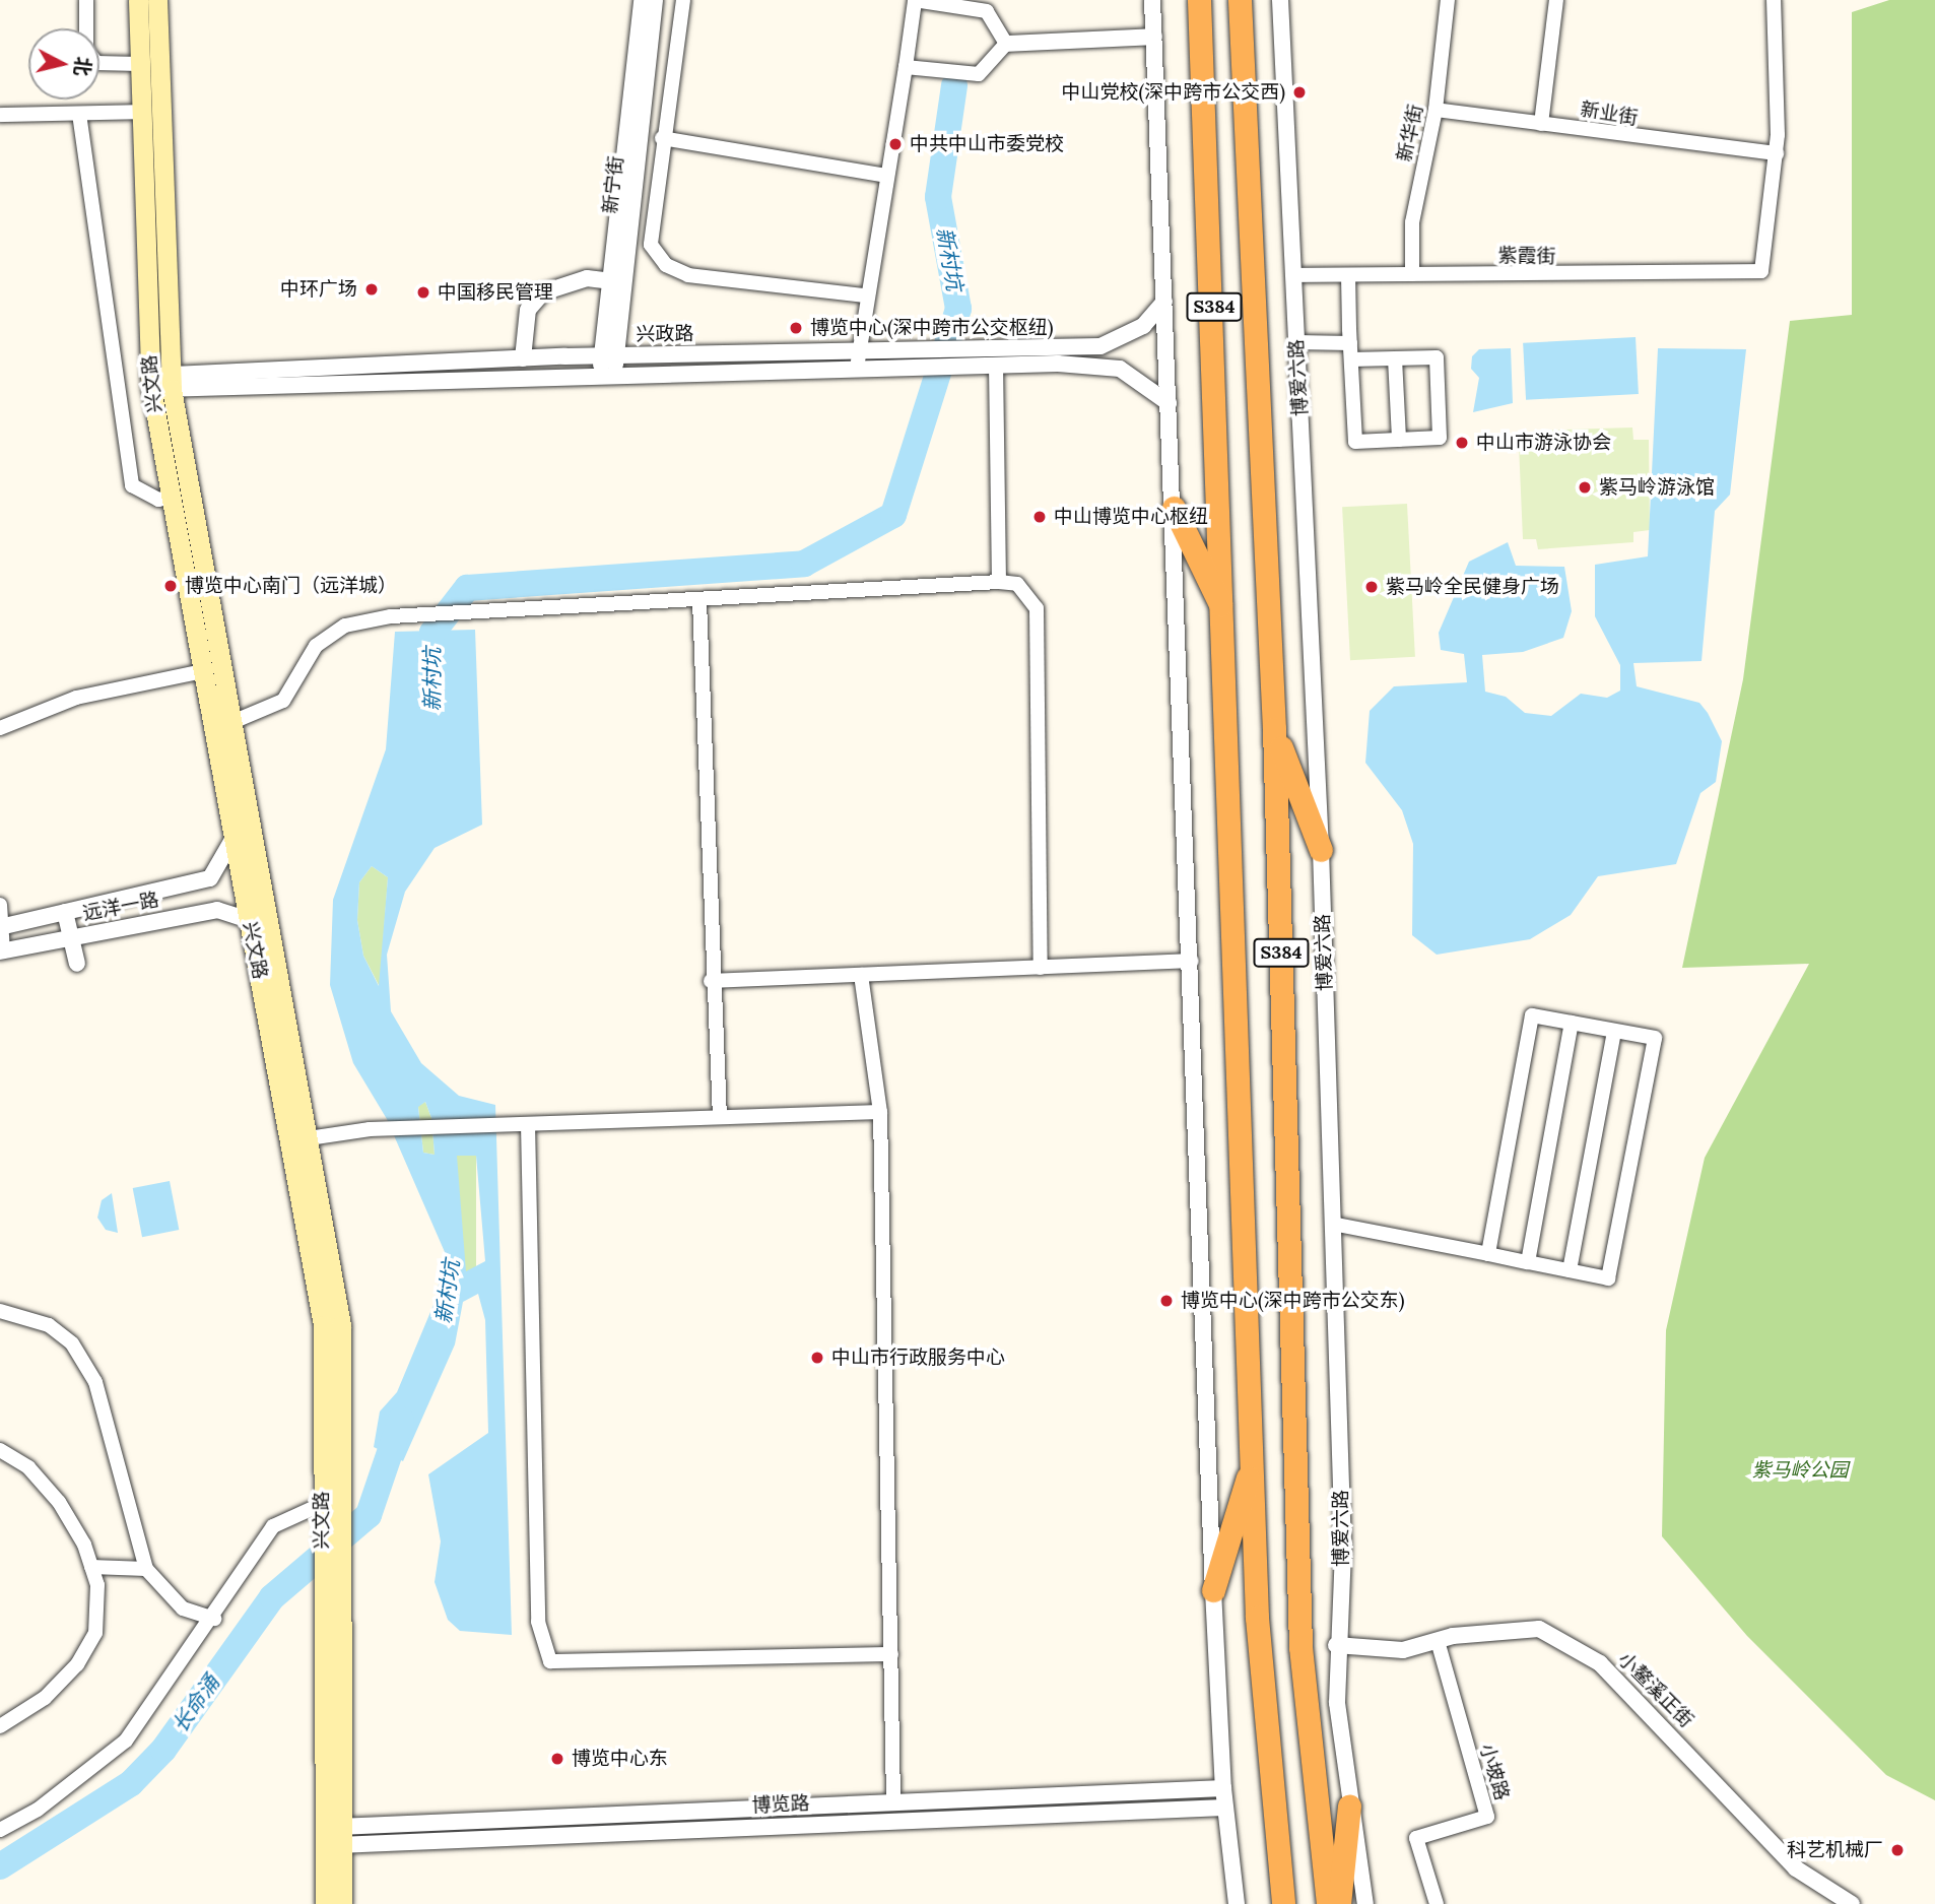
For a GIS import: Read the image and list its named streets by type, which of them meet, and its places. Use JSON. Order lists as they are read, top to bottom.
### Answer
{
  "streets": {
    "highway": ["S384", "博爱六路"],
    "main road": ["兴文路"],
    "street": [
      "新业街",
      "新华街",
      "新宁街",
      "紫霞街",
      "兴政路",
      "远洋一路",
      "小鳌溪正街",
      "小坡路",
      "博览路"
    ]
  },
  "crossings": [
    ["新业街", "新华街"],
    ["新业街", "紫霞街"],
    ["新华街", "紫霞街"],
    ["新宁街", "兴政路"],
    ["紫霞街", "博爱六路"],
    ["兴政路", "兴文路"],
    ["博爱六路", "小鳌溪正街"],
    ["兴文路", "远洋一路"],
    ["兴文路", "博览路"],
    ["小鳌溪正街", "小坡路"]
  ],
  "water": ["新村坑", "长命涌"],
  "parks": ["紫马岭公园"],
  "places": [
    "中山党校(深中跨市公交西)",
    "中共中山市委党校",
    "中环广场",
    "中国移民管理",
    "博览中心(深中跨市公交枢纽)",
    "中山市游泳协会",
    "紫马岭游泳馆",
    "中山博览中心枢纽",
    "博览中心南门（远洋城）",
    "紫马岭全民健身广场",
    "博览中心(深中跨市公交东)",
    "中山市行政服务中心",
    "博览中心东",
    "科艺机械厂"
  ],
  "north": "right"
}
